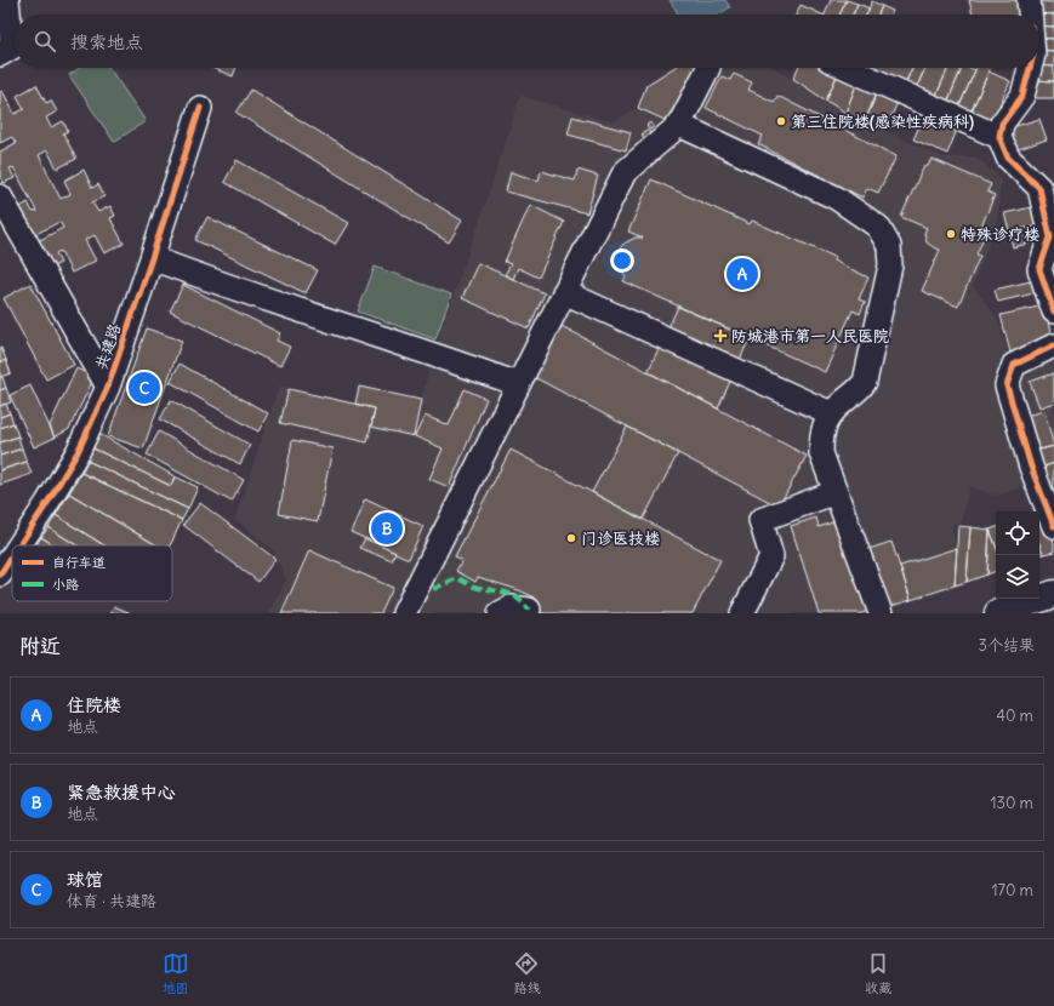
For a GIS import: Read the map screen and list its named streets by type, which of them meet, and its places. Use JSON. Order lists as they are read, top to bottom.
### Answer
{
  "streets": {
    "street": ["共建路"]
  },
  "places": {
    "other": ["第三住院楼(感染性疾病科)", "特殊诊疗楼", "门诊医技楼"],
    "health": ["防城港市第一人民医院"]
  },
  "legend": ["自行车道", "小路"],
  "page": {
    "search": "搜索地点",
    "pins": ["A", "C", "B"],
    "heading": ["附近", "3个结果"],
    "list": [
      {
        "mark": "A",
        "name": "住院楼",
        "note": "地点",
        "value": "40 m"
      },
      {
        "mark": "B",
        "name": "紧急救援中心",
        "note": "地点",
        "value": "130 m"
      },
      {
        "mark": "C",
        "name": "球馆",
        "note": "体育 · 共建路",
        "value": "170 m"
      }
    ],
    "nav": ["地图", "路线", "收藏"]
  }
}
